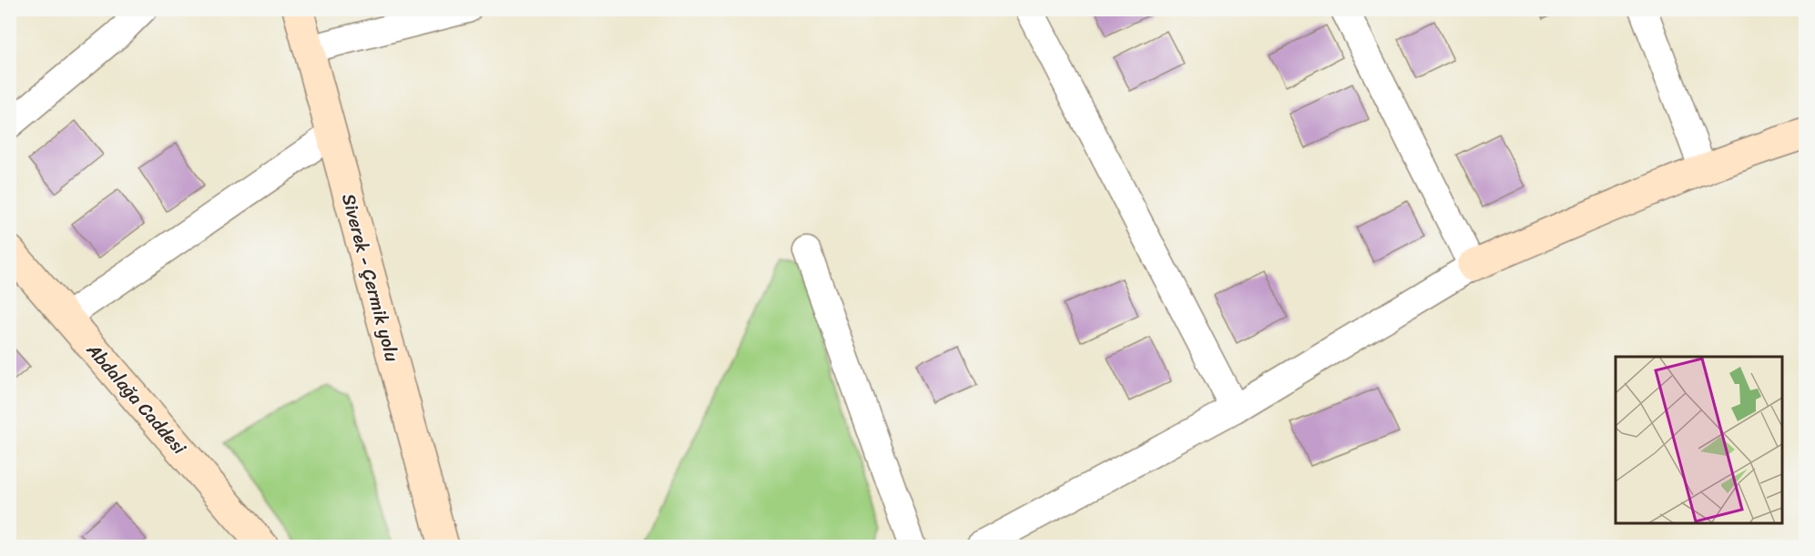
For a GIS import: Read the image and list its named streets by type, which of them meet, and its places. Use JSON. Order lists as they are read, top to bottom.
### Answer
{
  "streets": {
    "street": ["Siverek - Çermik yolu", "Abdalağa Caddesi"]
  }
}
